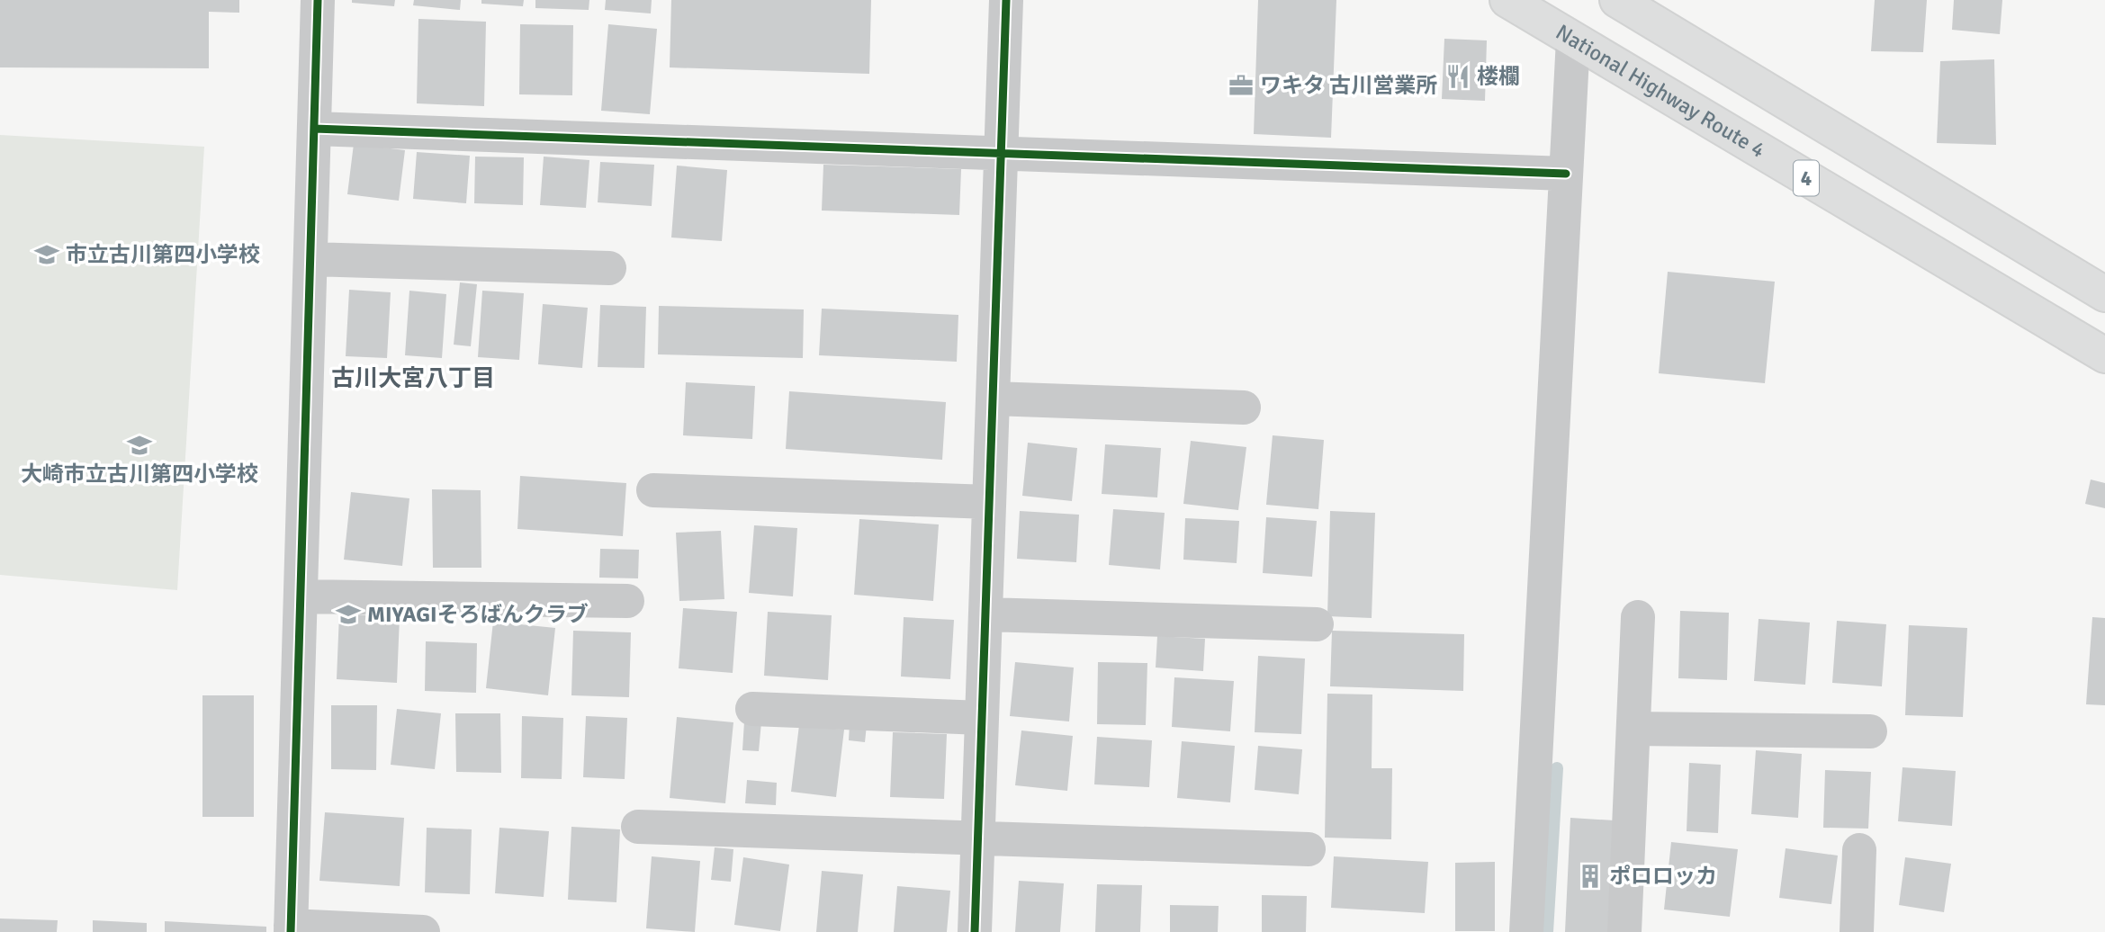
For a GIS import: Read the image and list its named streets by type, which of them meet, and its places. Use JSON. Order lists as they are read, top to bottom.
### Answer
{
  "streets": {
    "highway": ["National Highway Route 4", "4"]
  },
  "districts": ["古川大宮八丁目"],
  "places": {
    "restaurant": ["楼欄"],
    "office": ["ワキタ 古川営業所"],
    "school or university": ["市立古川第四小学校", "大崎市立古川第四小学校", "MIYAGIそろばんクラブ"],
    "building": ["ポロロッカ"]
  }
}
